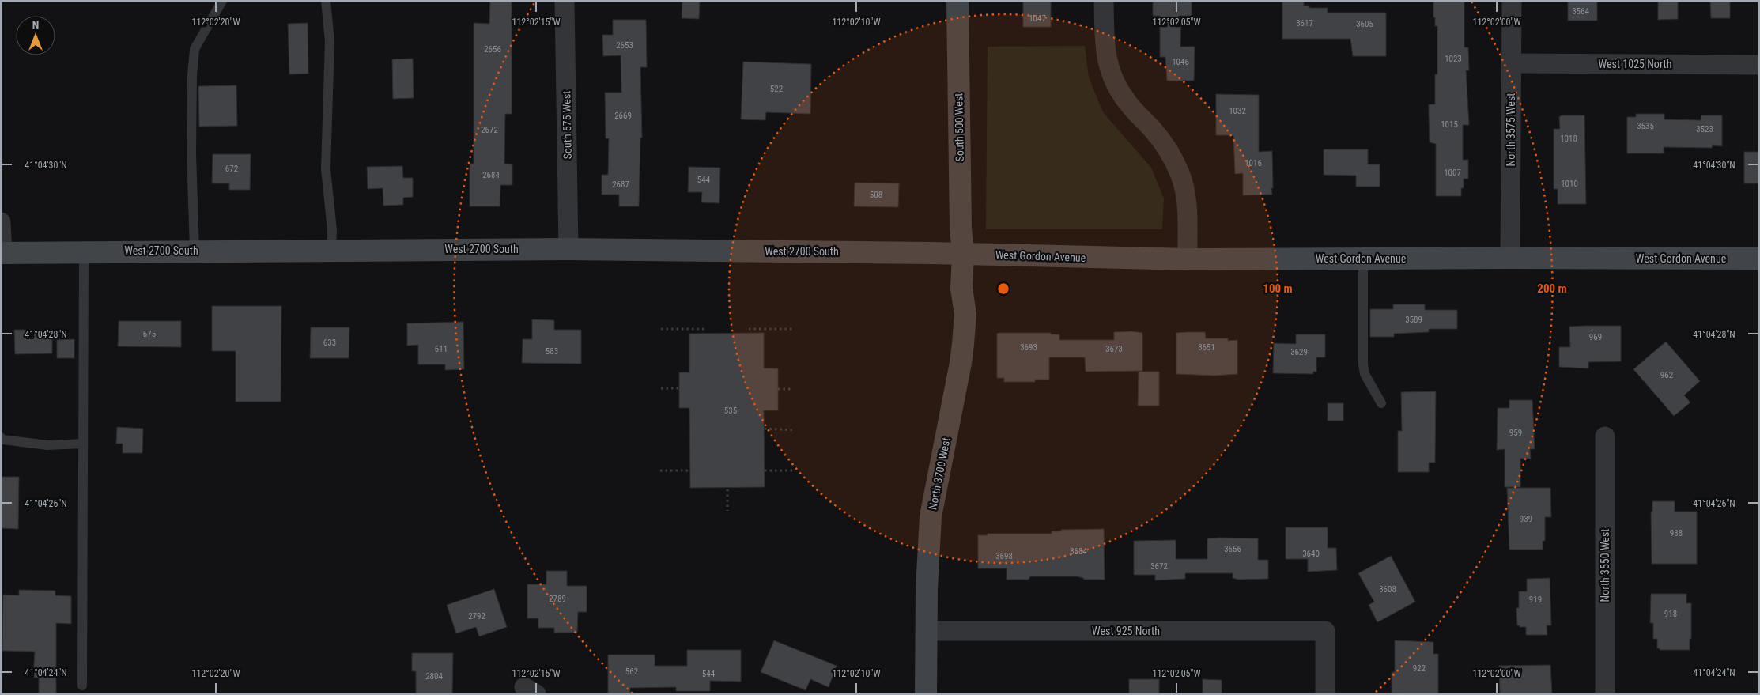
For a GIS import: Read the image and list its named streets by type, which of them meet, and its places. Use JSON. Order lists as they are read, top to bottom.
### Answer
{
  "streets": {
    "main road": [
      "South 500 West",
      "West 2700 South",
      "West Gordon Avenue",
      "North 3700 West"
    ],
    "street": [
      "West 1025 North",
      "South 575 West",
      "North 3575 West",
      "North 3550 West",
      "West 925 North"
    ]
  },
  "crossings": [
    ["West 1025 North", "North 3575 West"],
    ["South 575 West", "West 2700 South"],
    ["South 500 West", "West 2700 South"],
    ["South 500 West", "West Gordon Avenue"],
    ["South 500 West", "North 3700 West"],
    ["North 3575 West", "West Gordon Avenue"],
    ["West 2700 South", "West Gordon Avenue"],
    ["West 2700 South", "North 3700 West"],
    ["West Gordon Avenue", "North 3700 West"],
    ["North 3700 West", "West 925 North"]
  ],
  "house_numbers": [
    "3564",
    "1047",
    "3617",
    "3605",
    "2653",
    "2656",
    "1023",
    "1046",
    "522",
    "1032",
    "2669",
    "1015",
    "3535",
    "3523",
    "2672",
    "1018",
    "1016",
    "672",
    "1007",
    "2684",
    "544",
    "1010",
    "2687",
    "508",
    "3589",
    "675",
    "969",
    "633",
    "3693",
    "3651",
    "611",
    "3673",
    "583",
    "3629",
    "962",
    "535",
    "959",
    "939",
    "938",
    "3656",
    "3684",
    "3640",
    "3698",
    "3672",
    "3608",
    "2789",
    "919",
    "918",
    "2792",
    "922",
    "562",
    "544",
    "2804"
  ],
  "north": "top",
  "coordinates": [
    "112°02'20\"W",
    "112°02'15\"W",
    "112°02'10\"W",
    "112°02'05\"W",
    "112°02'00\"W",
    "41°04'30\"N",
    "41°04'28\"N",
    "41°04'26\"N",
    "41°04'24\"N"
  ],
  "rings": ["100 m", "200 m"]
}
